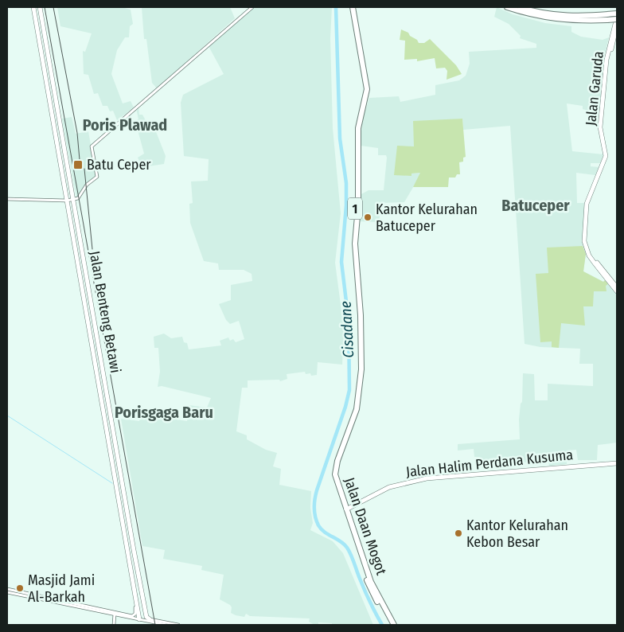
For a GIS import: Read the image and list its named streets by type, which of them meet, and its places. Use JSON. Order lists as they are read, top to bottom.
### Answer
{
  "streets": {
    "highway": ["1", "Jalan Daan Mogot"],
    "main road": ["Jalan Garuda", "Jalan Benteng Betawi", "Jalan Halim Perdana Kusuma"]
  },
  "crossings": [
    ["Jalan Halim Perdana Kusuma", "Jalan Daan Mogot"]
  ],
  "districts": ["Poris Plawad", "Batuceper", "Porisgaga Baru"],
  "water": ["Cisadane"],
  "places": {
    "transit": ["Batu Ceper"],
    "other": ["Kantor Kelurahan Batuceper", "Kantor Kelurahan Kebon Besar", "Masjid Jami Al-Barkah"]
  }
}
